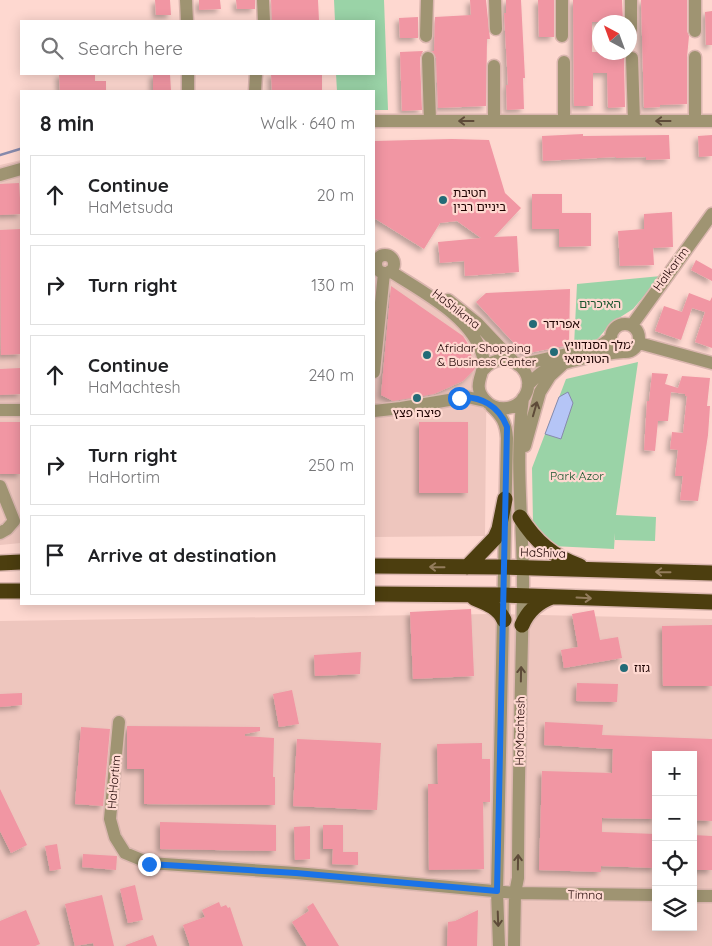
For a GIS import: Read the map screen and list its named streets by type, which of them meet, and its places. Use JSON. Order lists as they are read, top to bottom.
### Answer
{
  "streets": {
    "highway": ["HaShiva"],
    "street": [
      "HaIkarim",
      "HaShikma",
      "HaMachtesh",
      "HaHortim",
      "Timna"
    ]
  },
  "crossings": [
    ["HaShikma", "HaMachtesh"],
    ["HaShiva", "HaMachtesh"],
    ["HaMachtesh", "HaHortim"],
    ["HaMachtesh", "Timna"]
  ],
  "parks": ["האיכרים", "Park Azor"],
  "places": [
    "חטיבת ביניים רבין",
    "אפרידר",
    "מלך הסנדוויץ' הטוניסאי",
    "Afridar Shopping & Business Center",
    "פיצה פצץ",
    "גזוז"
  ],
  "north": "top left",
  "page": {
    "search": "Search here",
    "heading": ["8 min", "Walk · 640 m"],
    "list": [
      ["Continue", "HaMetsuda", "20 m"],
      ["Turn right", "130 m"],
      ["Continue", "HaMachtesh", "240 m"],
      ["Turn right", "HaHortim", "250 m"],
      "Arrive at destination"
    ],
    "map_buttons": ["+", "−"]
  }
}
